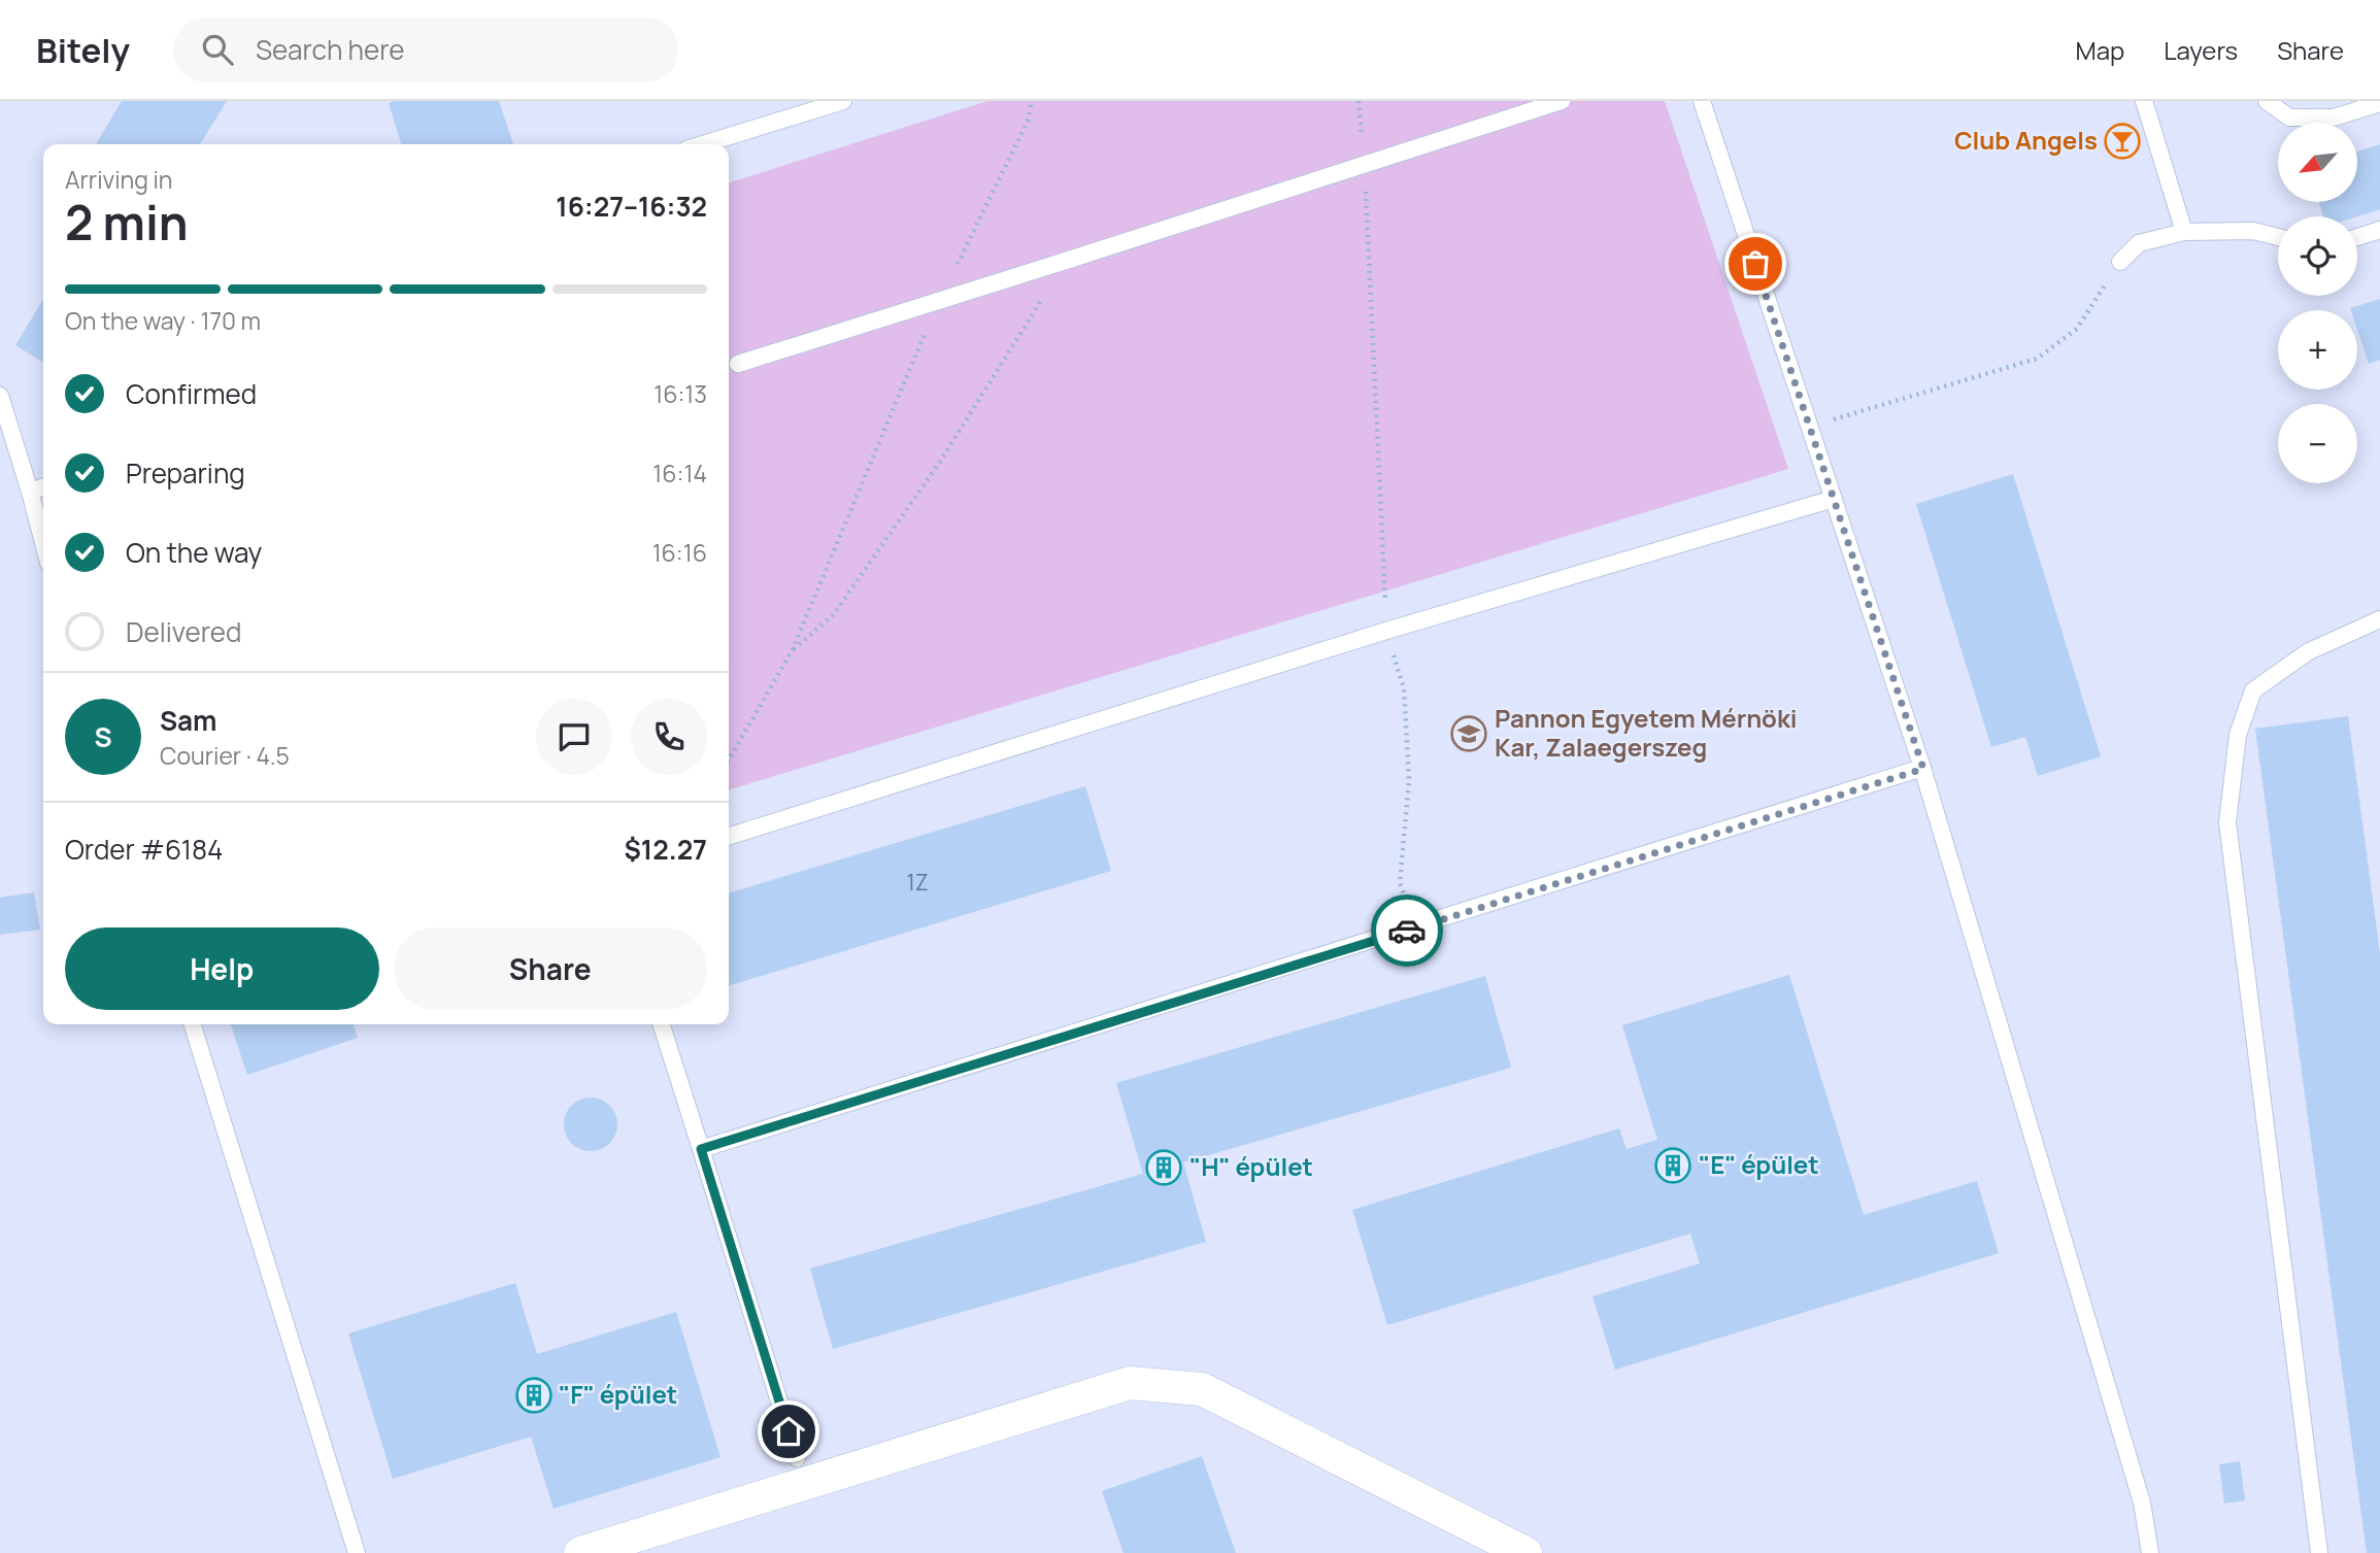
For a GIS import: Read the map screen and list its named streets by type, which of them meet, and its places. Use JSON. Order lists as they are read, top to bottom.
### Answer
{
  "places": {
    "bar": ["Club Angels"],
    "school or university": ["Pannon Egyetem Mérnöki Kar, Zalaegerszeg"],
    "building": ["\"E\" épület", "\"H\" épület", "\"F\" épület"]
  },
  "house_numbers": ["1Z"],
  "north": "bottom left",
  "page": {
    "header": "Bitely",
    "search": "Search here",
    "nav": ["Map", "Layers", "Share"],
    "map_buttons": ["+", "−"],
    "heading": ["2 min", "Arriving in", "16:27–16:32"],
    "panel": [
      "Sam",
      "Courier · 4.5",
      "Order #6184",
      "$12.27"
    ],
    "bar": "On the way · 170 m",
    "list": [
      ["Confirmed", "16:13"],
      ["Preparing", "16:14"],
      ["On the way", "16:16"],
      "Delivered"
    ],
    "round": "S",
    "buttons": ["Help", "Share"]
  }
}
